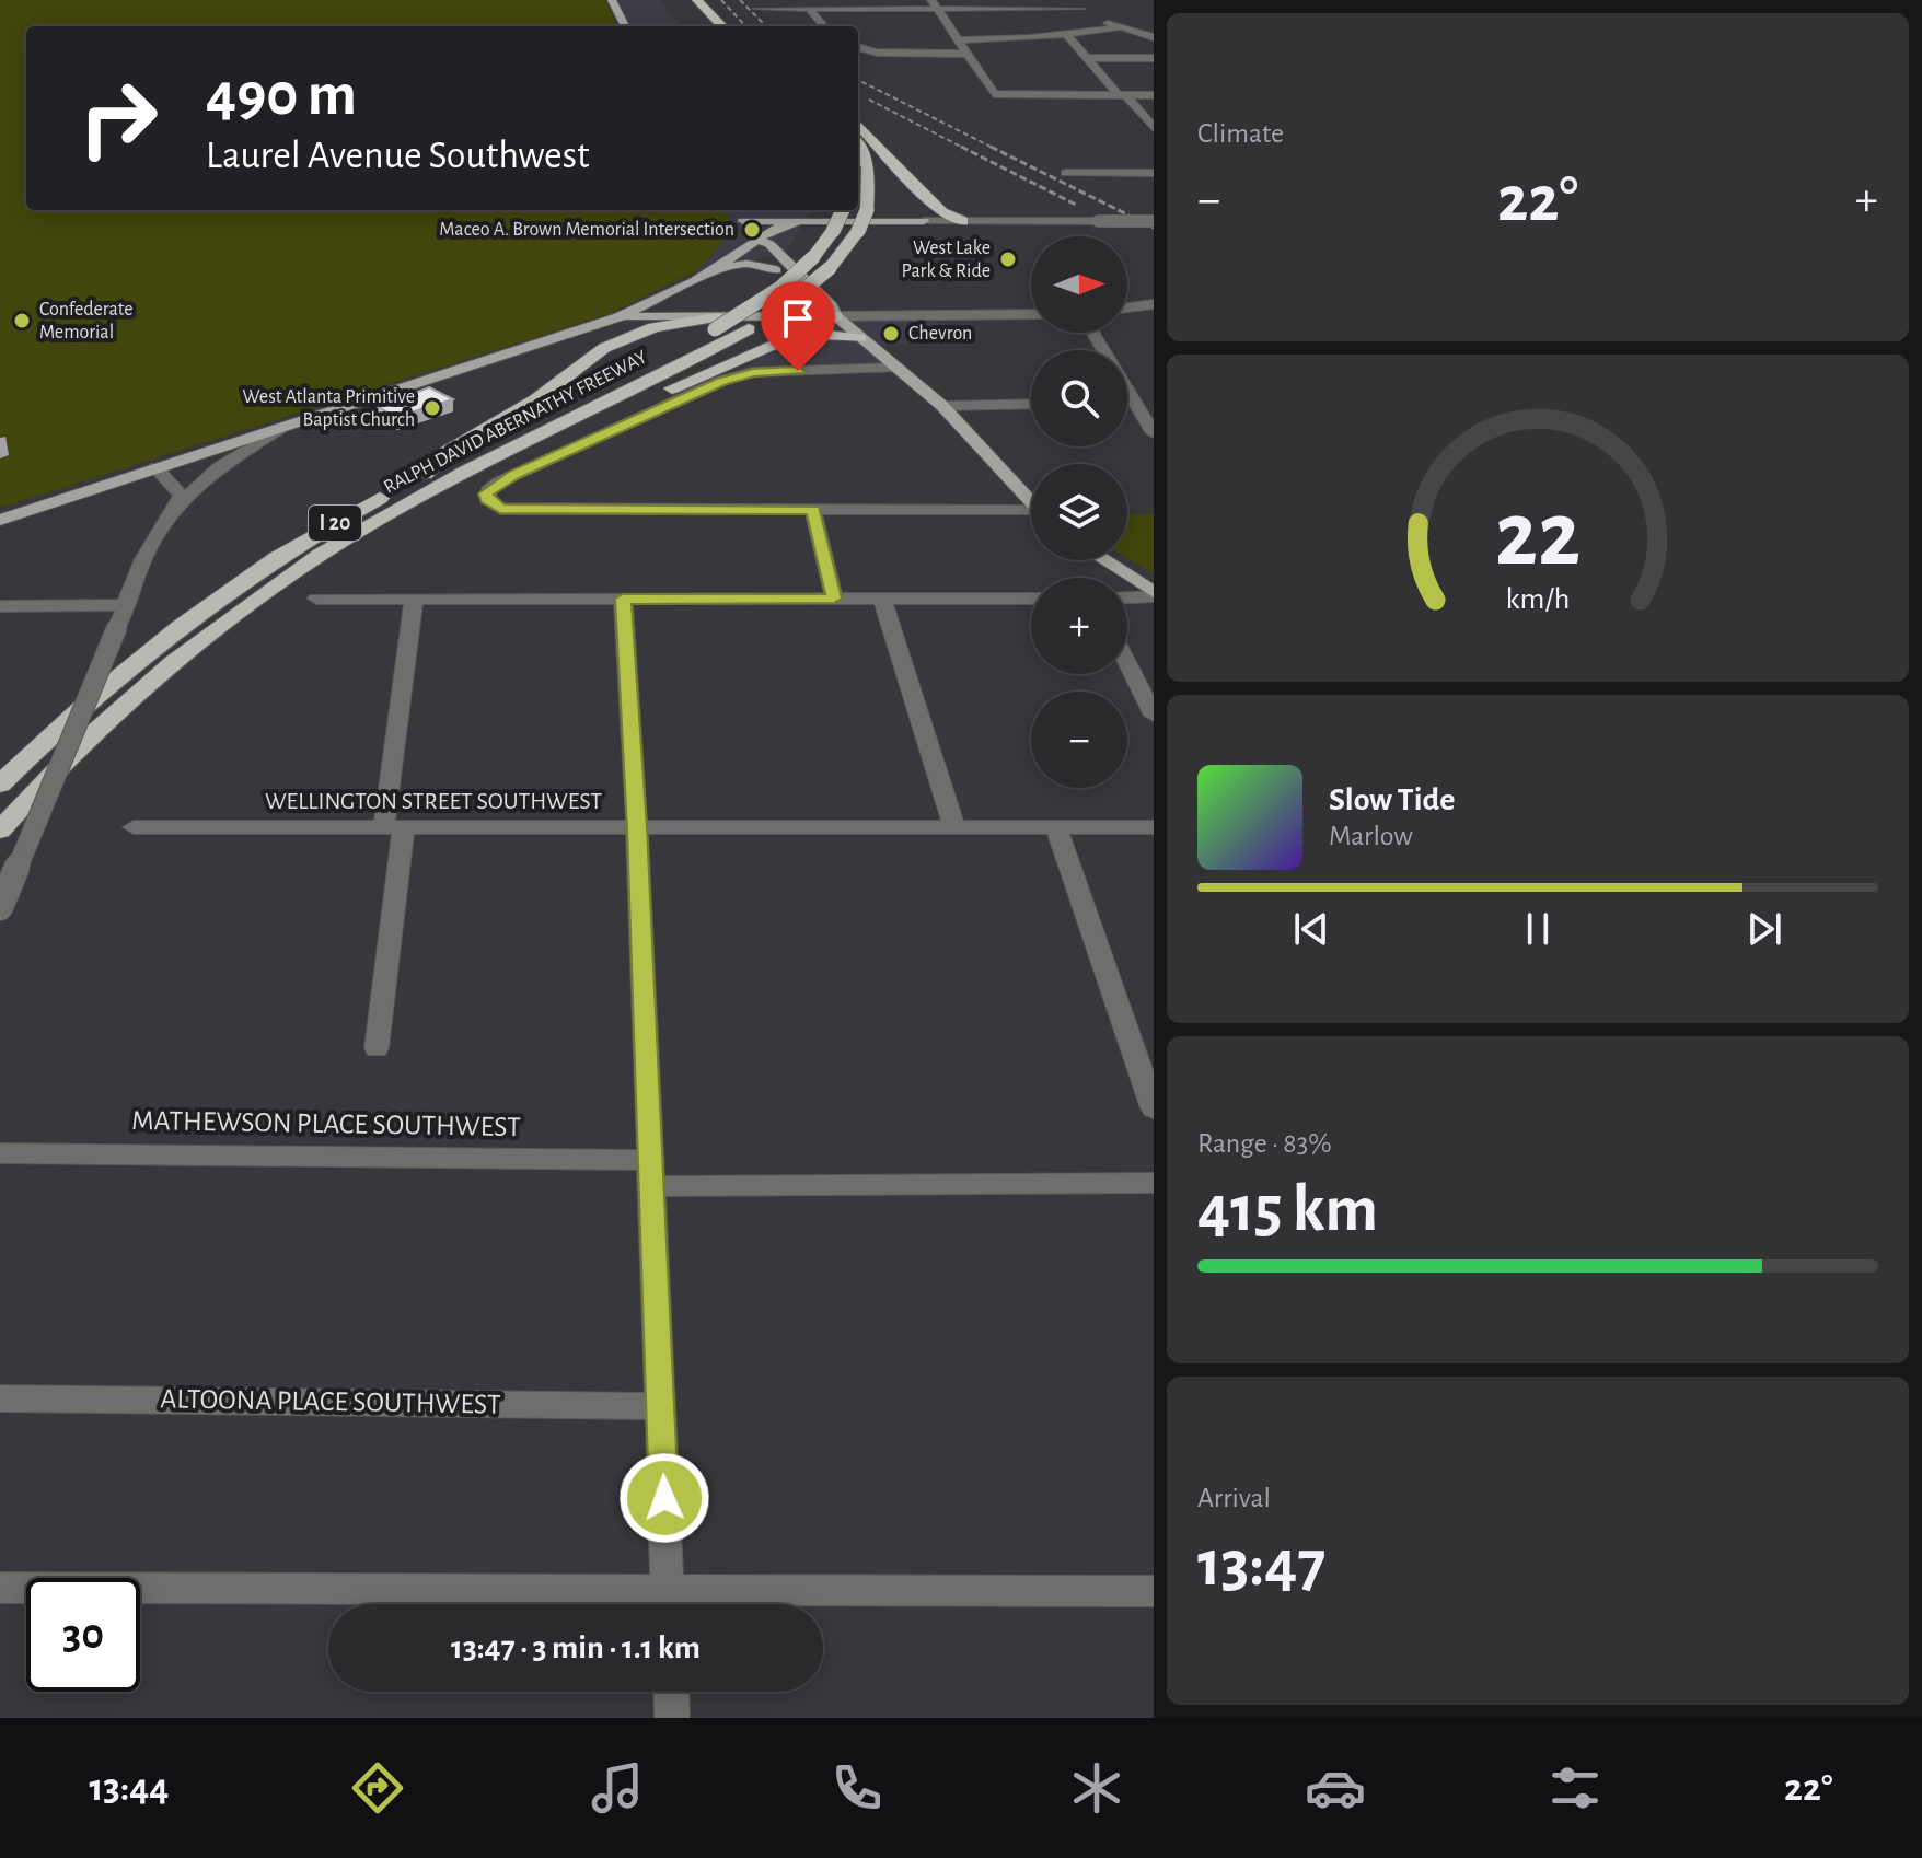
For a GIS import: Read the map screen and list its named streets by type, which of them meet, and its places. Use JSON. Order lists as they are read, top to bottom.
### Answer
{
  "streets": {
    "highway": ["RALPH DAVID ABERNATHY FREEWAY", "I 20"],
    "street": ["WELLINGTON STREET SOUTHWEST", "MATHEWSON PLACE SOUTHWEST", "ALTOONA PLACE SOUTHWEST"]
  },
  "places": [
    "Maceo A. Brown Memorial Intersection",
    "West Lake Park & Ride",
    "Confederate Memorial",
    "Chevron",
    "West Atlanta Primitive Baptist Church"
  ],
  "north": "right",
  "page": {
    "tile": [
      "Climate",
      ["Range · 83%", "415 km"],
      ["Arrival", "13:47"]
    ],
    "turn": ["490 m", "Laurel Avenue Southwest"],
    "heat": ["−", "22°", "+"],
    "map_buttons": ["+", "−"],
    "song": ["Slow Tide", "Marlow"],
    "limit": "30",
    "trip": "13:47 · 3 min · 1.1 km",
    "tabs": ["13:44", "22°"],
    "gauge": ["22", "km/h"]
  }
}
